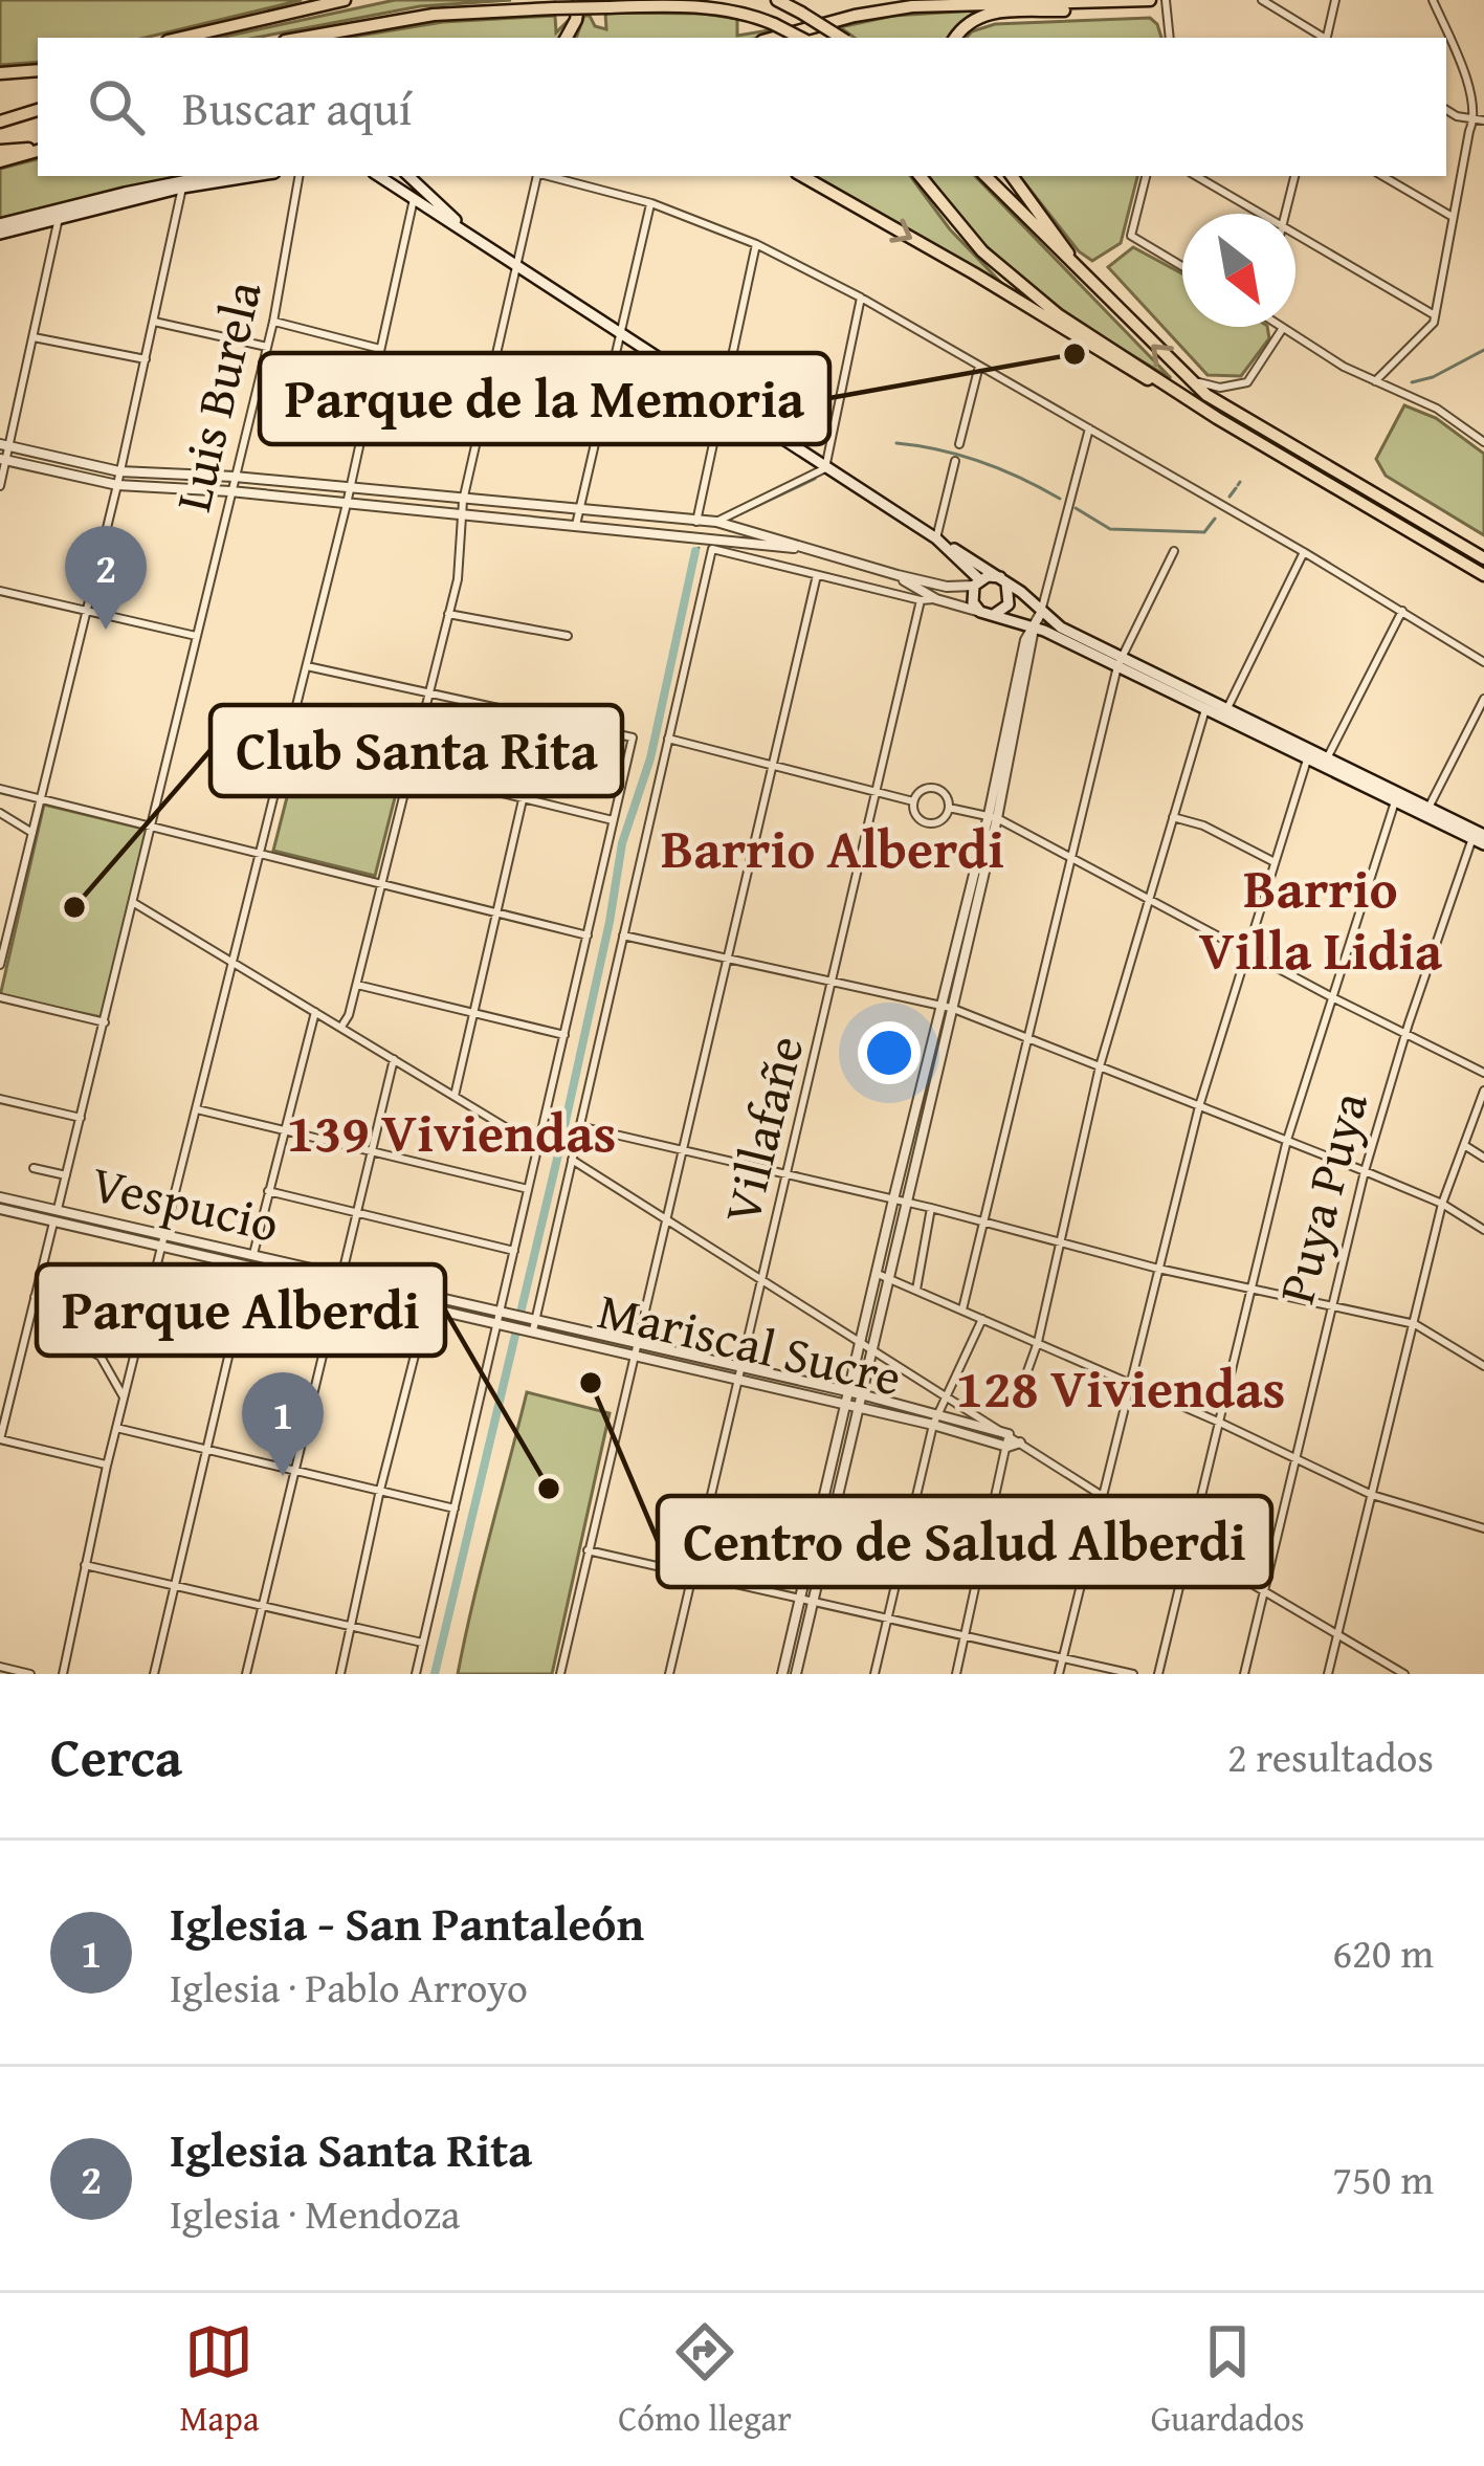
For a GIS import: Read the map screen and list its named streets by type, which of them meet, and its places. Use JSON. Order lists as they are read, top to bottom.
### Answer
{
  "streets": {
    "street": [
      "Luis Burela",
      "Villafañe",
      "Puya Puya",
      "Vespucio",
      "Mariscal Sucre"
    ]
  },
  "crossings": [
    ["Luis Burela", "Vespucio"],
    ["Villafañe", "Mariscal Sucre"]
  ],
  "districts": [
    "Barrio Alberdi",
    "Barrio Villa Lidia",
    "139 Viviendas",
    "128 Viviendas"
  ],
  "places": [
    "Parque de la Memoria",
    "Club Santa Rita",
    "Centro de Salud Alberdi",
    "Parque Alberdi"
  ],
  "north": "bottom right",
  "page": {
    "search": "Buscar aquí",
    "pins": ["2", "1"],
    "heading": ["Cerca", "2 resultados"],
    "list": [
      {
        "mark": "1",
        "name": "Iglesia - San Pantaleón",
        "note": "Iglesia · Pablo Arroyo",
        "value": "620 m"
      },
      {
        "mark": "2",
        "name": "Iglesia Santa Rita",
        "note": "Iglesia · Mendoza",
        "value": "750 m"
      }
    ],
    "nav": ["Mapa", "Cómo llegar", "Guardados"]
  }
}
